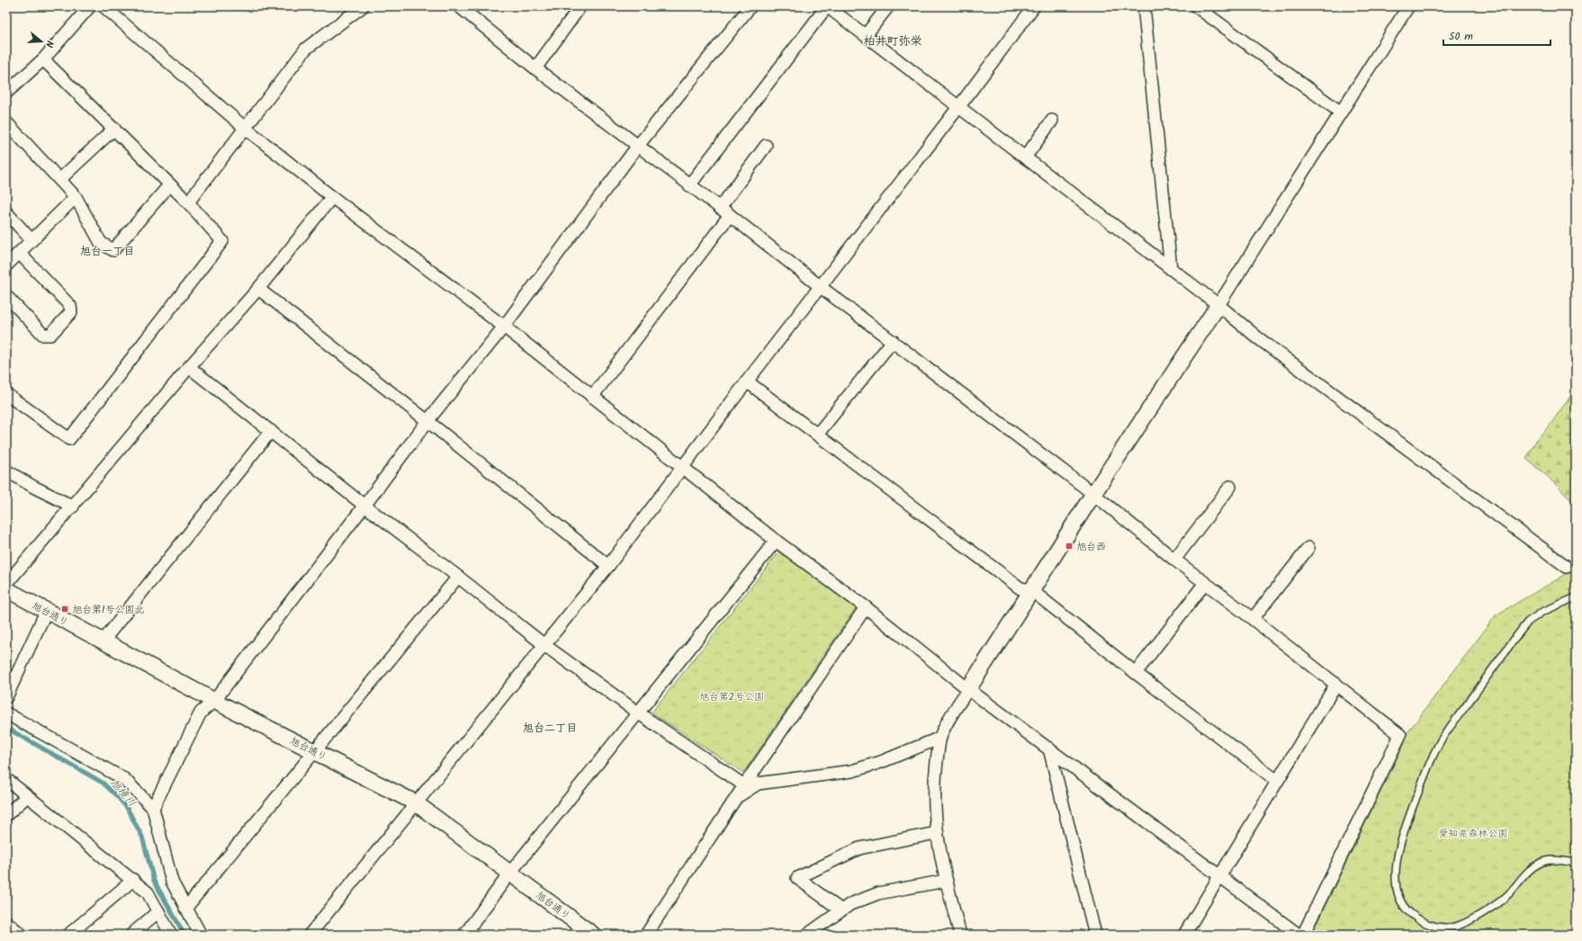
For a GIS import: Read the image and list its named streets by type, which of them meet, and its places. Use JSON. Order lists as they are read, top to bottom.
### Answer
{
  "streets": {
    "street": ["旭台通り"]
  },
  "districts": ["柏井町弥栄", "旭台一丁目", "旭台二丁目"],
  "water": ["旭境川"],
  "parks": ["旭台第2号公園", "愛知県森林公園"],
  "places": {
    "transit": ["旭台西", "旭台第1号公園北"]
  },
  "scale_bar": "50 m",
  "north": "right"
}
